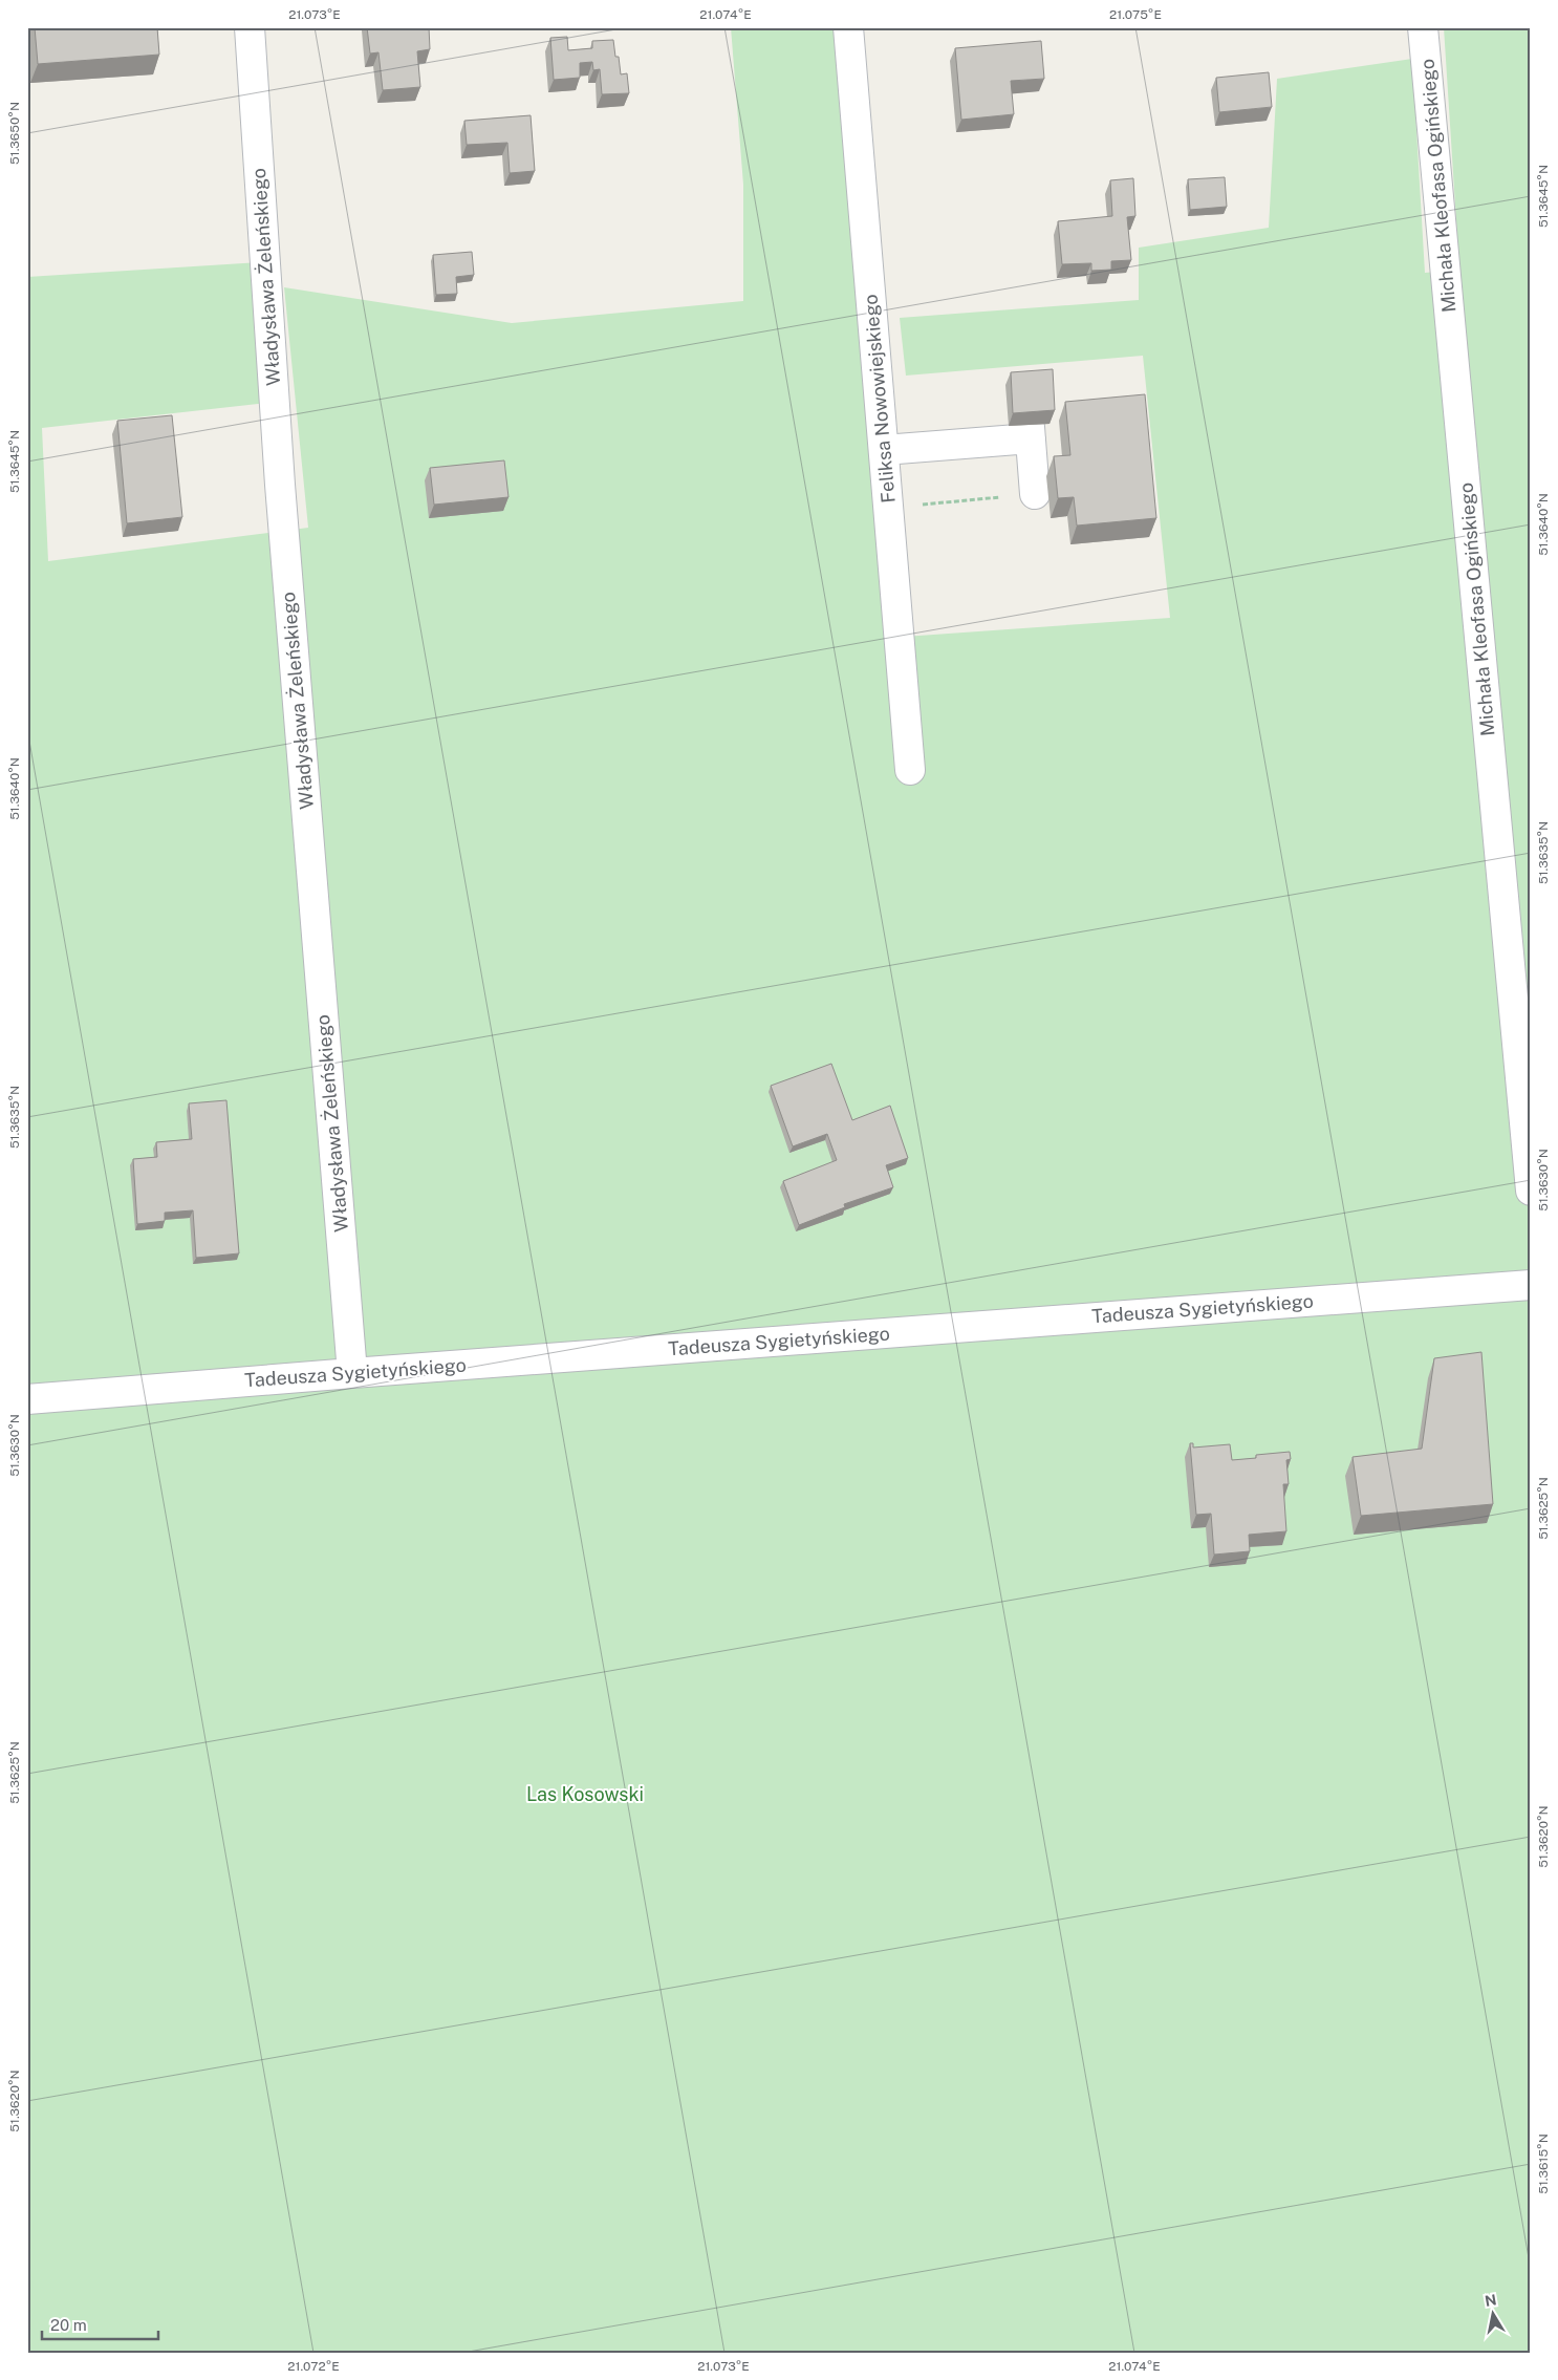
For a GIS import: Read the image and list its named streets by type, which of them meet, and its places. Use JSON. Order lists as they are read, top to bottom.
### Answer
{
  "streets": {
    "street": [
      "Michała Kleofasa Ogińskiego",
      "Władysława Żeleńskiego",
      "Feliksa Nowowiejskiego",
      "Tadeusza Sygietyńskiego"
    ]
  },
  "crossings": [
    ["Władysława Żeleńskiego", "Tadeusza Sygietyńskiego"]
  ],
  "parks": ["Las Kosowski"],
  "scale_bar": "20 m",
  "north": "top",
  "coordinates": [
    "21.073°E",
    "21.074°E",
    "21.075°E",
    "51.3650°N",
    "51.3645°N",
    "51.3640°N",
    "51.3635°N",
    "51.3630°N",
    "51.3625°N",
    "51.3620°N",
    "51.3615°N",
    "21.072°E"
  ]
}
